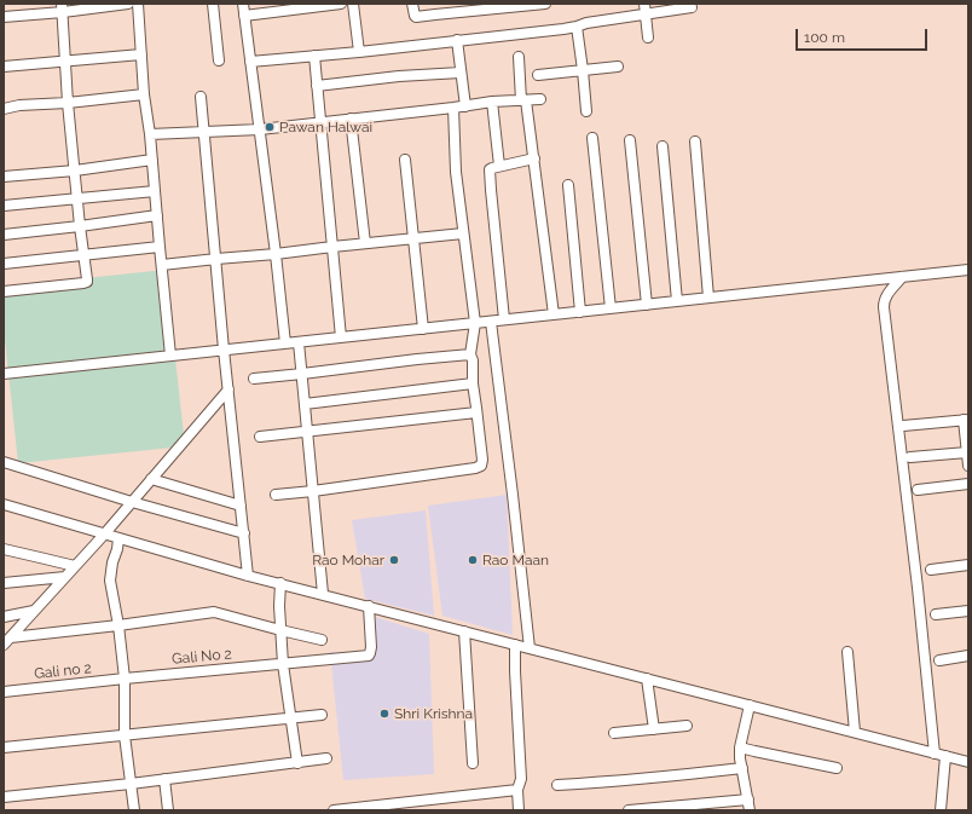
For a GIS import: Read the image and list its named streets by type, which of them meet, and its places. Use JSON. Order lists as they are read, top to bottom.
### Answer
{
  "streets": {
    "street": ["Gali No 2", "Gali no 2"]
  },
  "crossings": [
    ["Gali No 2", "Gali no 2"]
  ],
  "places": [
    "Pawan Halwai",
    "Rao Mohar",
    "Rao Maan",
    "Shri Krishna"
  ],
  "scale_bar": "100 m"
}
